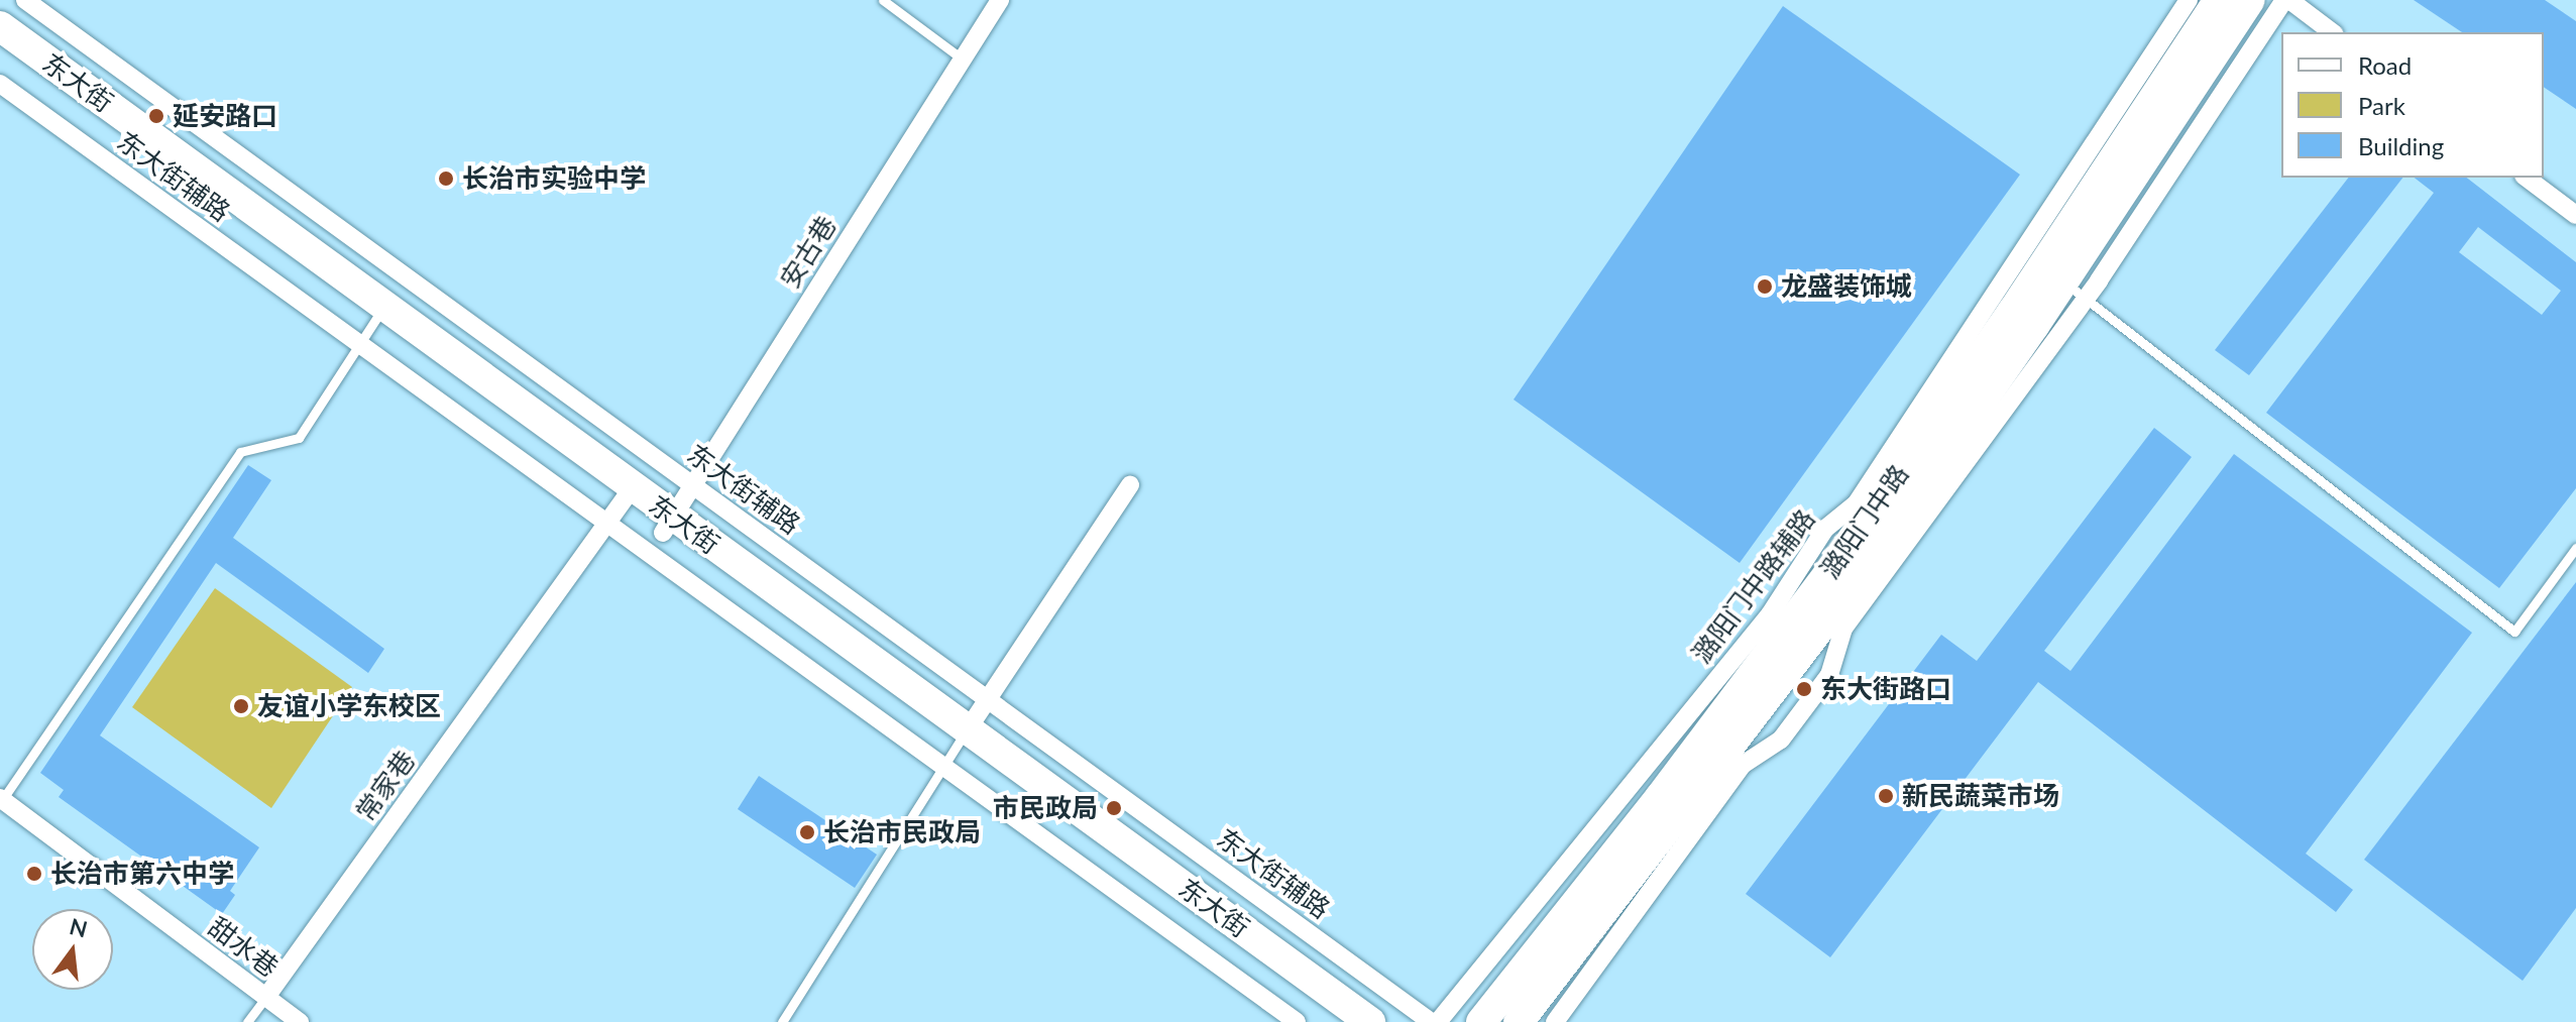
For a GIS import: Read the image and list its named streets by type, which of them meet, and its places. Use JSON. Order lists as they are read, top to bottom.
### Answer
{
  "streets": {
    "main road": ["东大街", "潞阳门中路"],
    "street": [
      "东大街辅路",
      "安古巷",
      "潞阳门中路辅路",
      "常家巷",
      "甜水巷"
    ]
  },
  "crossings": [
    ["东大街", "东大街辅路"],
    ["东大街", "安古巷"],
    ["东大街", "常家巷"],
    ["东大街辅路", "安古巷"],
    ["东大街辅路", "常家巷"],
    ["常家巷", "甜水巷"]
  ],
  "places": [
    "延安路口",
    "长治市实验中学",
    "龙盛装饰城",
    "东大街路口",
    "友谊小学东校区",
    "新民蔬菜市场",
    "市民政局",
    "长治市民政局",
    "长治市第六中学"
  ],
  "legend": ["Road", "Park", "Building"],
  "north": "top"
}
